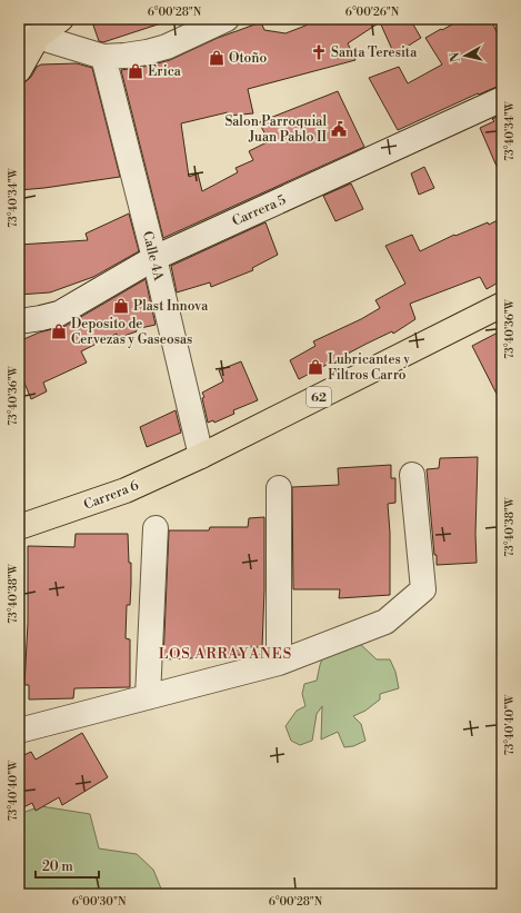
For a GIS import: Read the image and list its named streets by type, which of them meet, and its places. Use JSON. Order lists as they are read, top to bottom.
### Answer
{
  "streets": {
    "main road": ["62", "Carrera 6"],
    "street": ["Carrera 5", "Calle 4A"]
  },
  "crossings": [
    ["Carrera 5", "Calle 4A"],
    ["Calle 4A", "62"],
    ["Calle 4A", "Carrera 6"],
    ["62", "Carrera 6"]
  ],
  "districts": ["LOS ARRAYANES"],
  "places": {
    "church": ["Santa Teresita"],
    "shop": [
      "Otoño",
      "Erica",
      "Plast Innova",
      "Deposito de Cervezas y Gaseosas",
      "Lubricantes y Filtros Carro"
    ],
    "public building": ["Salon Parroquial Juan Pablo II"]
  },
  "scale_bar": "20 m",
  "north": "left",
  "coordinates": [
    "6°00'28\"N",
    "6°00'26\"N",
    "73°40'34\"W",
    "73°40'36\"W",
    "73°40'38\"W",
    "73°40'40\"W",
    "6°00'30\"N"
  ]
}
